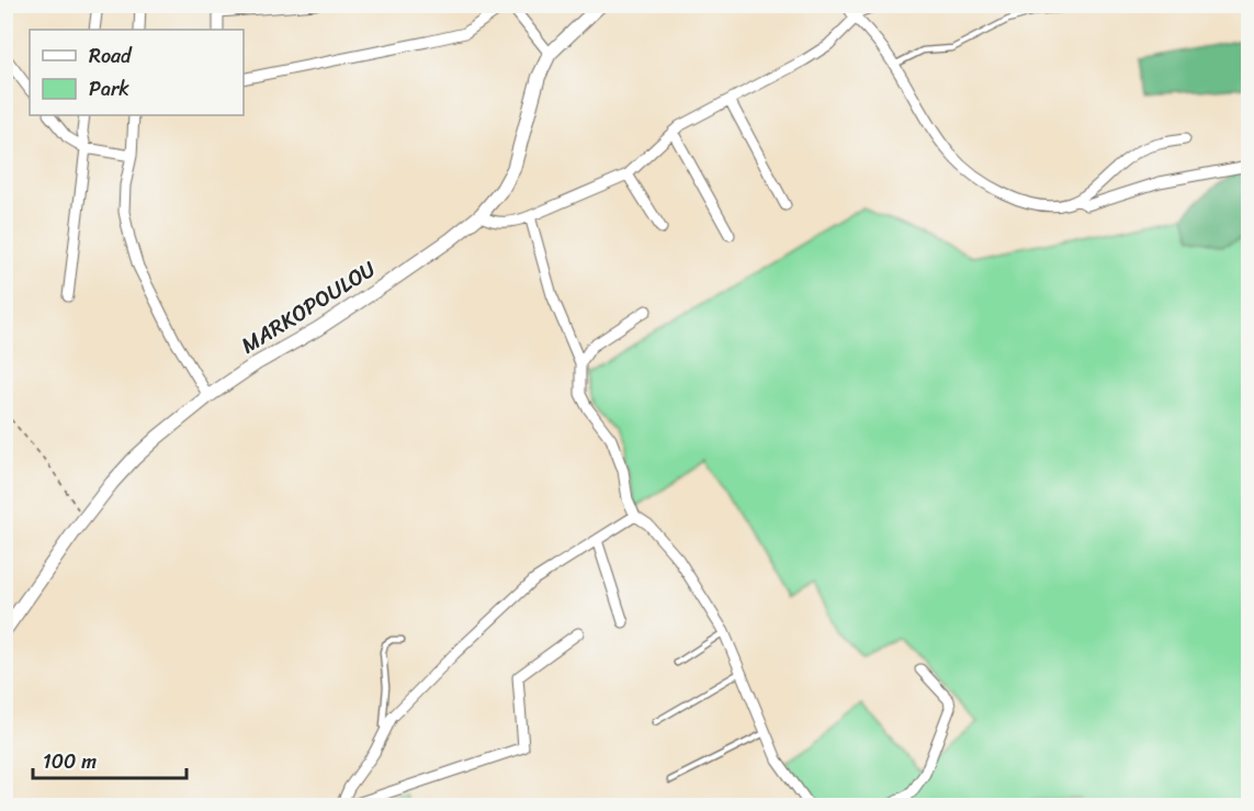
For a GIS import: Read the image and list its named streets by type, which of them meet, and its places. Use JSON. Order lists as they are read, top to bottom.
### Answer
{
  "streets": {
    "street": ["MARKOPOULOU"]
  },
  "legend": ["Road", "Park"],
  "scale_bar": "100 m"
}
